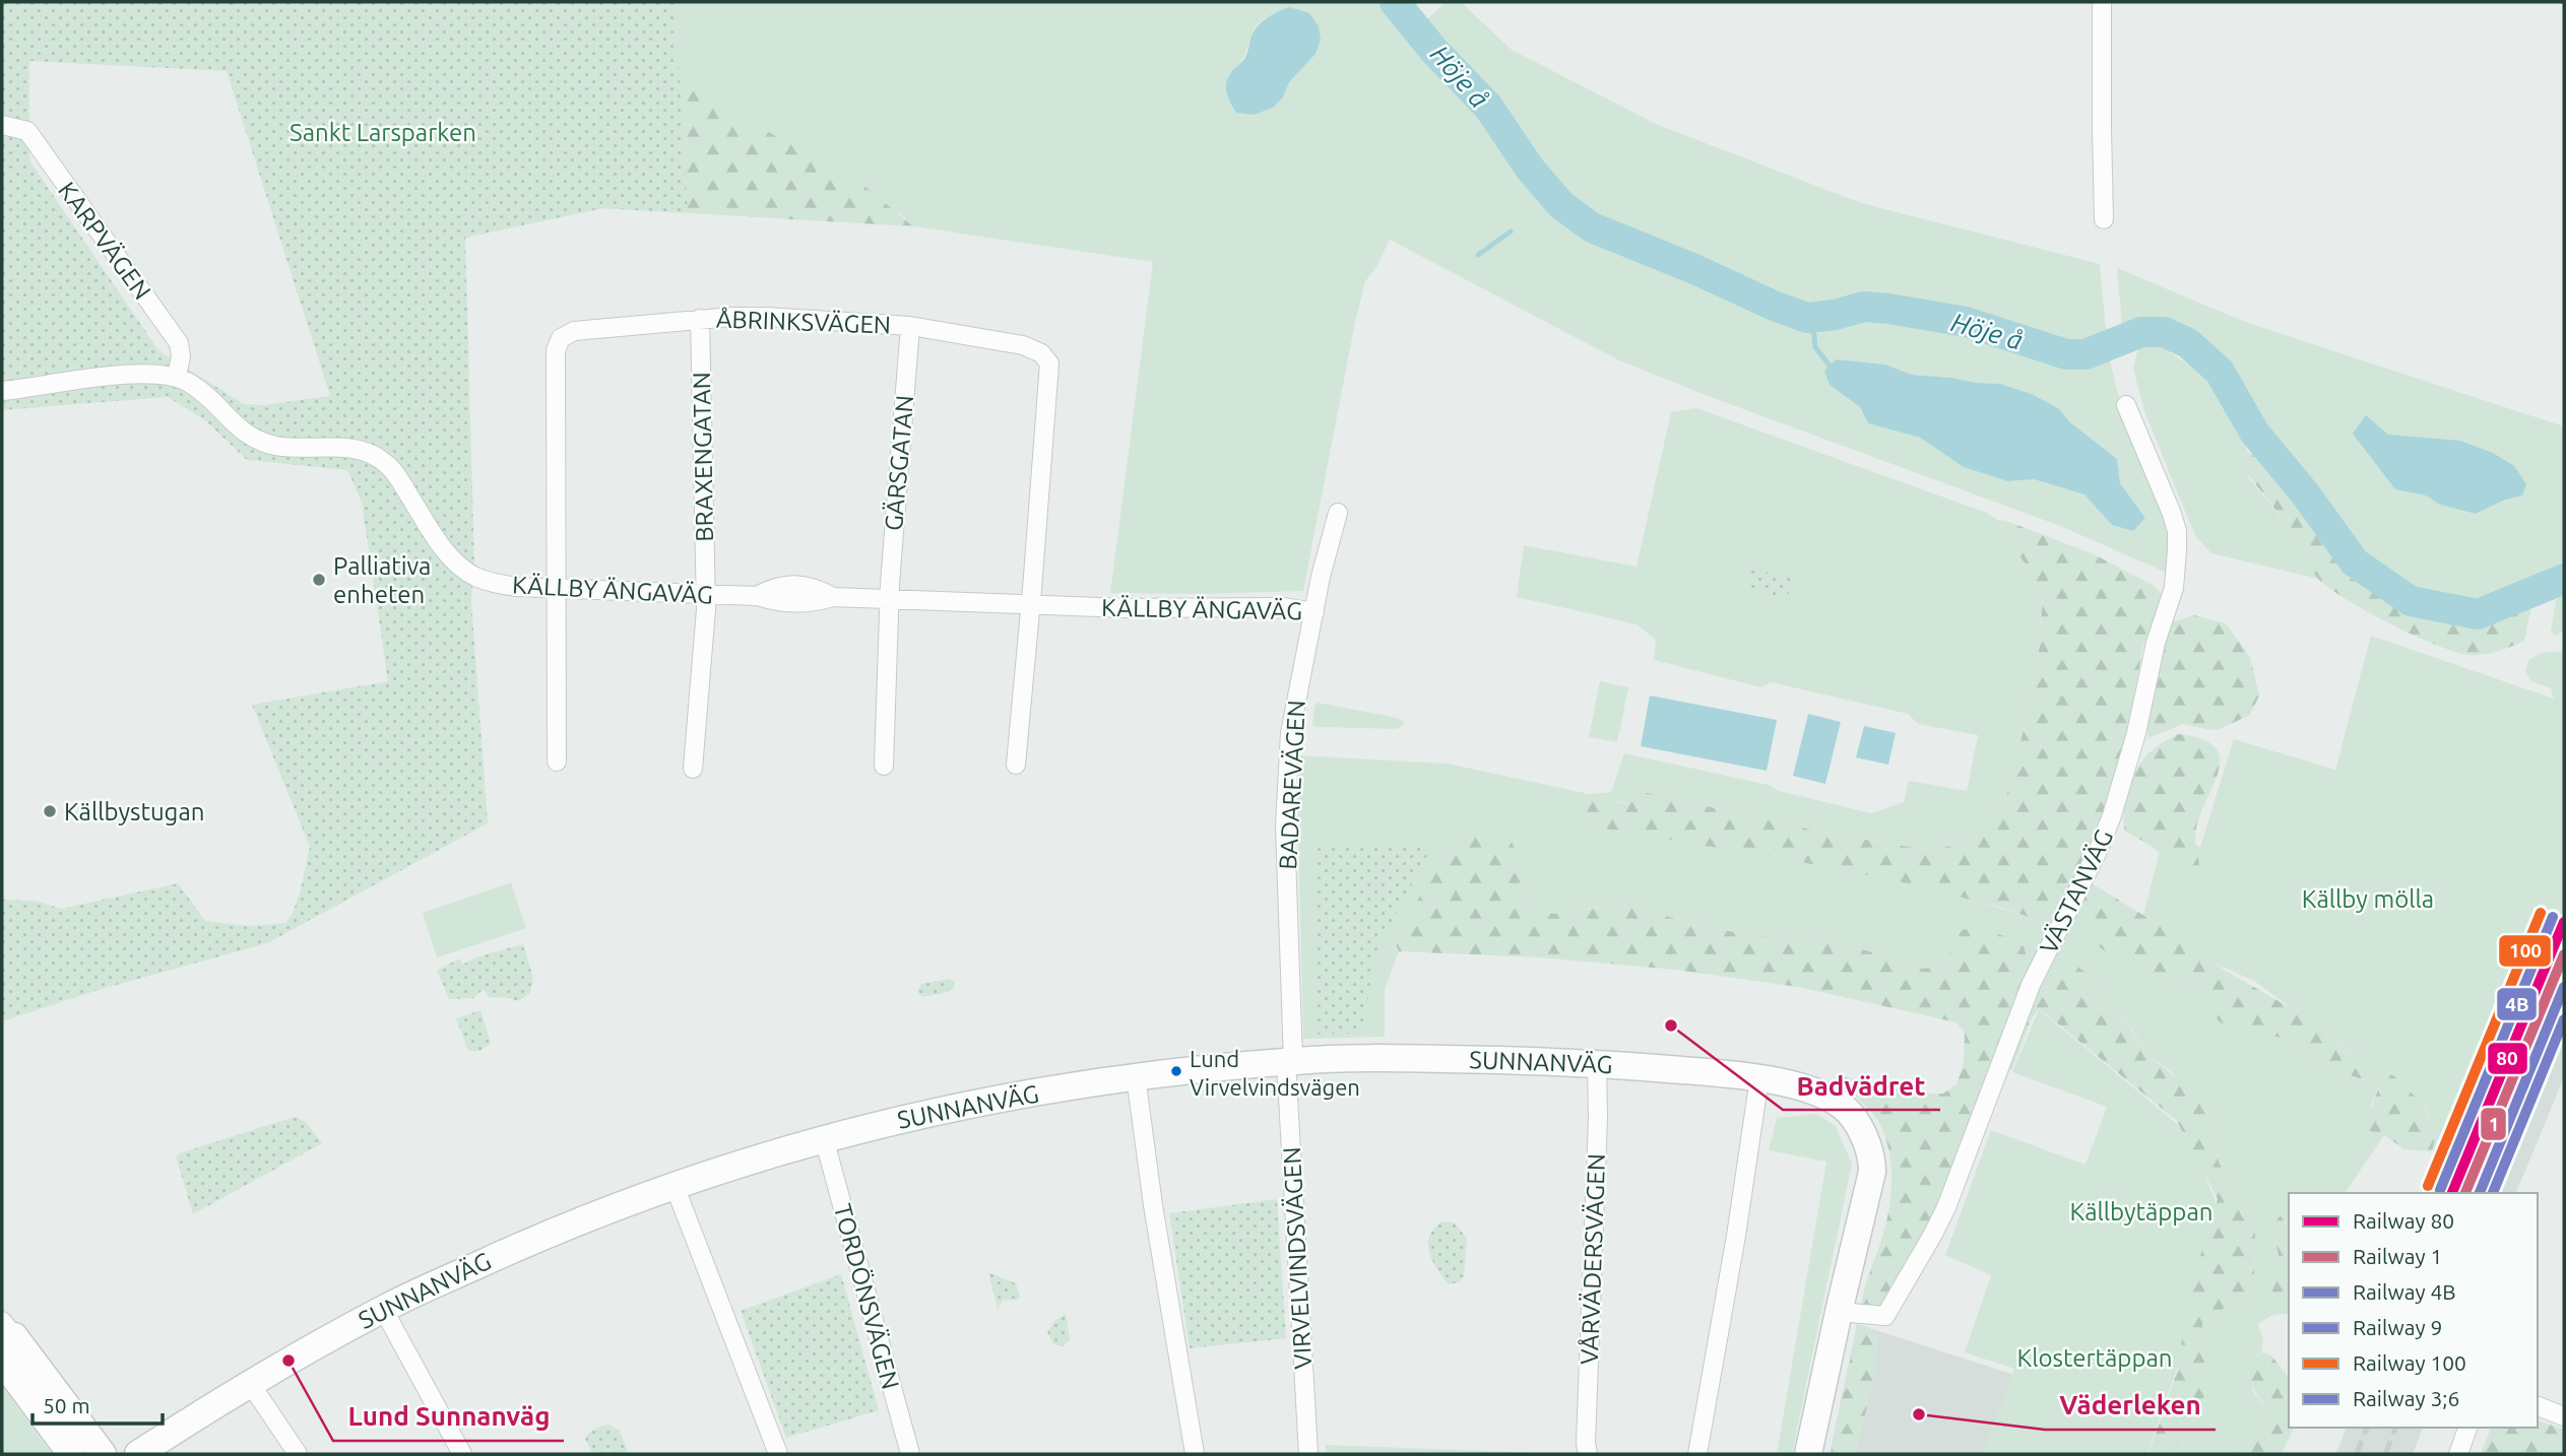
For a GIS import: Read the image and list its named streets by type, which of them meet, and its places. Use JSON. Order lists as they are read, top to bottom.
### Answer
{
  "streets": {
    "street": [
      "KARPVÄGEN",
      "ÅBRINKSVÄGEN",
      "BRAXENGATAN",
      "GÄRSGATAN",
      "KÄLLBY ÄNGAVÄG",
      "BADAREVÄGEN",
      "VÄSTANVÄG",
      "SUNNANVÄG",
      "VIRVELVINDSVÄGEN",
      "VÅRVÄDERSVÄGEN",
      "TORDÖNSVÄGEN"
    ]
  },
  "crossings": [
    ["KARPVÄGEN", "KÄLLBY ÄNGAVÄG"],
    ["ÅBRINKSVÄGEN", "BRAXENGATAN"],
    ["ÅBRINKSVÄGEN", "GÄRSGATAN"],
    ["ÅBRINKSVÄGEN", "KÄLLBY ÄNGAVÄG"],
    ["BRAXENGATAN", "KÄLLBY ÄNGAVÄG"],
    ["GÄRSGATAN", "KÄLLBY ÄNGAVÄG"],
    ["KÄLLBY ÄNGAVÄG", "BADAREVÄGEN"],
    ["BADAREVÄGEN", "SUNNANVÄG"],
    ["BADAREVÄGEN", "VIRVELVINDSVÄGEN"],
    ["VÄSTANVÄG", "SUNNANVÄG"],
    ["SUNNANVÄG", "VIRVELVINDSVÄGEN"],
    ["SUNNANVÄG", "VÅRVÄDERSVÄGEN"],
    ["SUNNANVÄG", "TORDÖNSVÄGEN"]
  ],
  "water": ["Höje å"],
  "parks": [
    "Sankt Larsparken",
    "Källby mölla",
    "Källbytäppan",
    "Klostertäppan"
  ],
  "places": [
    "Palliativa enheten",
    "Källbystugan",
    "Badvädret",
    "Lund Virvelvindsvägen",
    "Lund Sunnanväg",
    "Väderleken"
  ],
  "lines": [
    "rail line 100",
    "rail line 4B",
    "rail line 80",
    "rail line 1",
    "rail line 9",
    "rail line 3;6"
  ],
  "legend": [
    "Railway 80",
    "Railway 1",
    "Railway 4B",
    "Railway 9",
    "Railway 100",
    "Railway 3;6"
  ],
  "scale_bar": "50 m"
}
